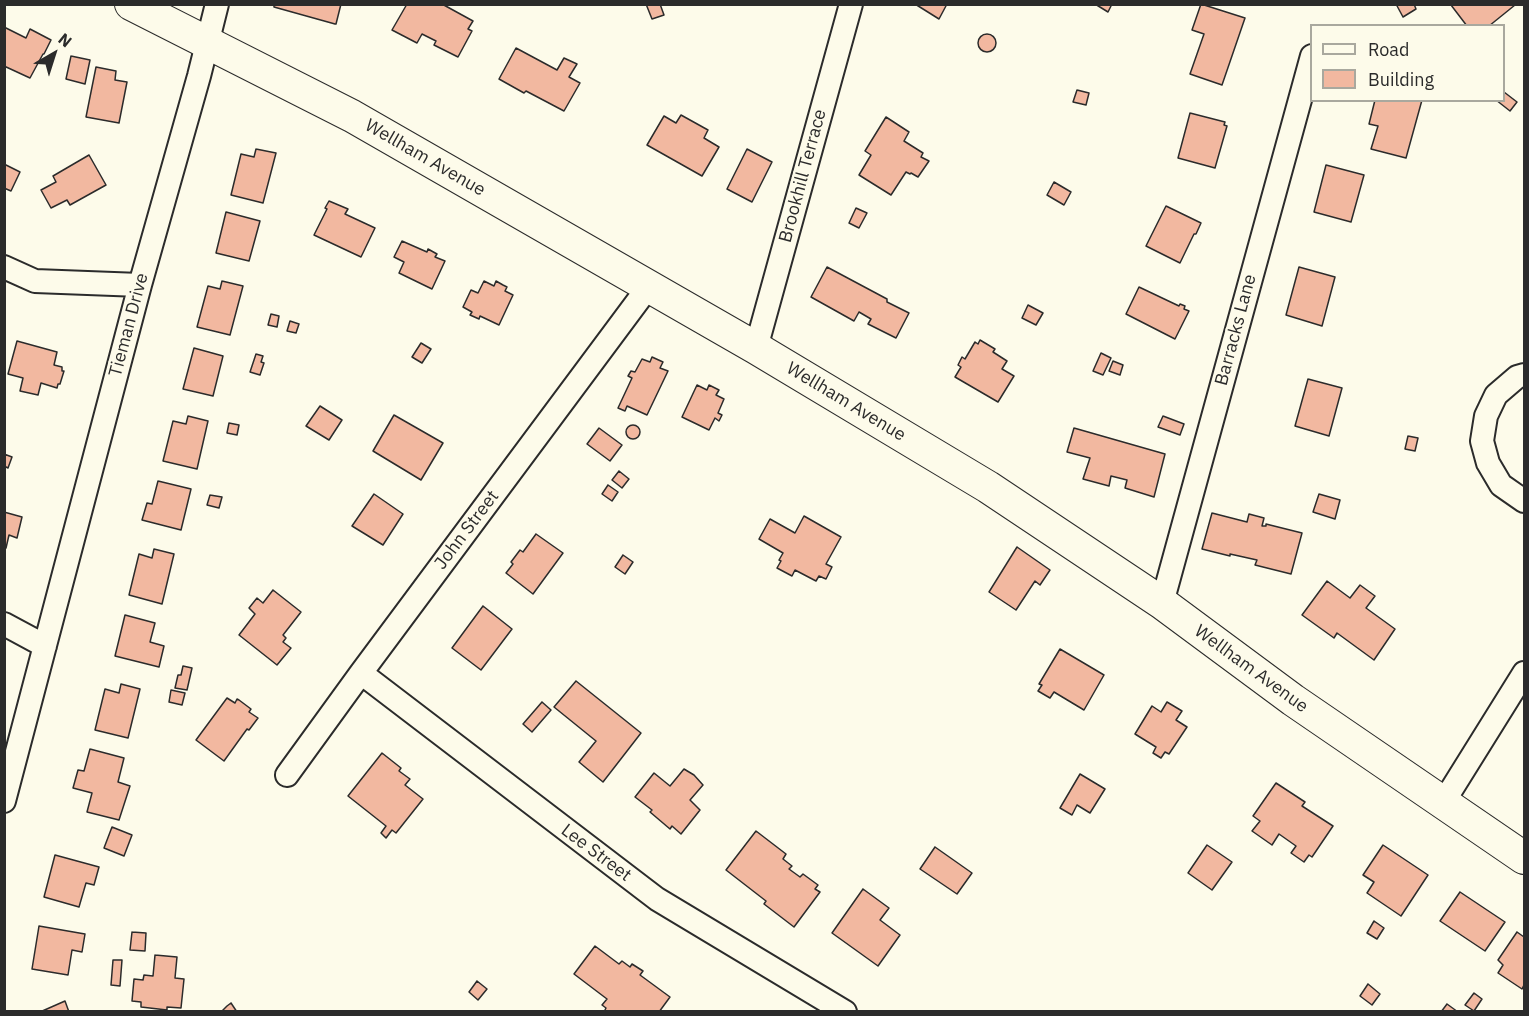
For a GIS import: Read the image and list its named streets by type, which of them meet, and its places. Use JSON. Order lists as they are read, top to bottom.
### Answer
{
  "streets": {
    "street": [
      "Wellham Avenue",
      "Brookhill Terrace",
      "Tieman Drive",
      "Barracks Lane",
      "John Street",
      "Lee Street"
    ]
  },
  "crossings": [
    ["Wellham Avenue", "Brookhill Terrace"],
    ["Wellham Avenue", "Tieman Drive"],
    ["Wellham Avenue", "Barracks Lane"],
    ["Wellham Avenue", "John Street"],
    ["John Street", "Lee Street"]
  ],
  "legend": ["Road", "Building"],
  "north": "top right"
}
